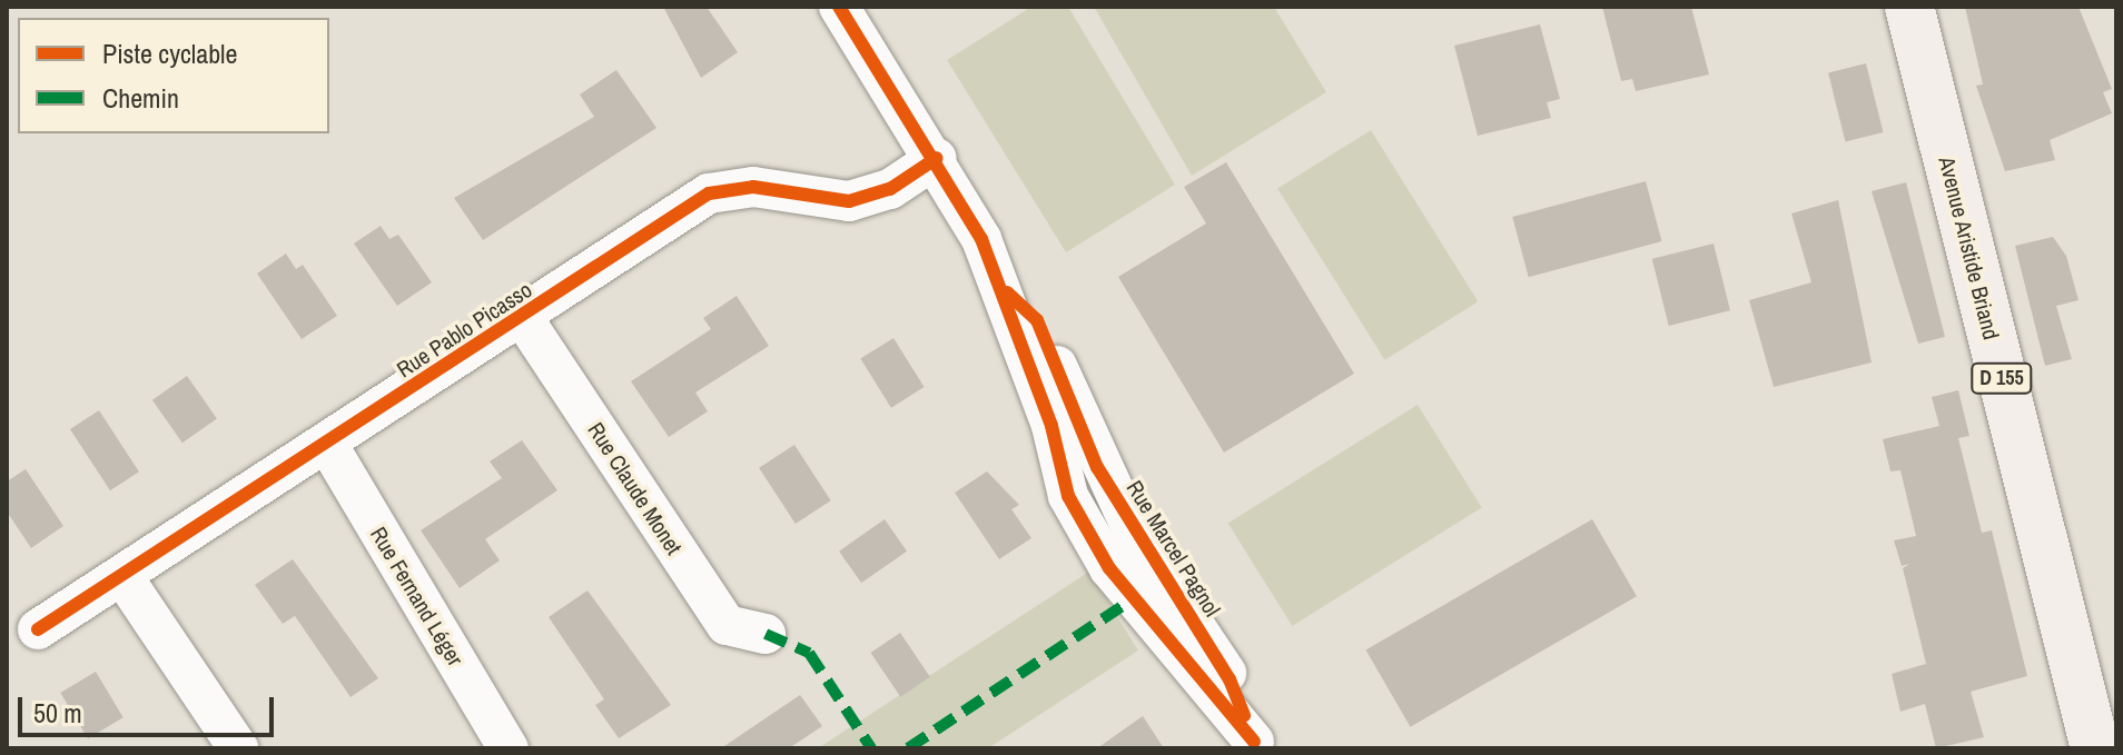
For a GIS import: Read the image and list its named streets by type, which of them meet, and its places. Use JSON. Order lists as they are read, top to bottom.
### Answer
{
  "streets": {
    "main road": ["Avenue Aristide Briand", "D 155"],
    "street": [
      "Rue Pablo Picasso",
      "Rue Claude Monet",
      "Rue Marcel Pagnol",
      "Rue Fernand Léger"
    ]
  },
  "crossings": [
    ["Rue Pablo Picasso", "Rue Claude Monet"],
    ["Rue Pablo Picasso", "Rue Marcel Pagnol"],
    ["Rue Pablo Picasso", "Rue Fernand Léger"]
  ],
  "legend": ["Piste cyclable", "Chemin"],
  "scale_bar": "50 m"
}
